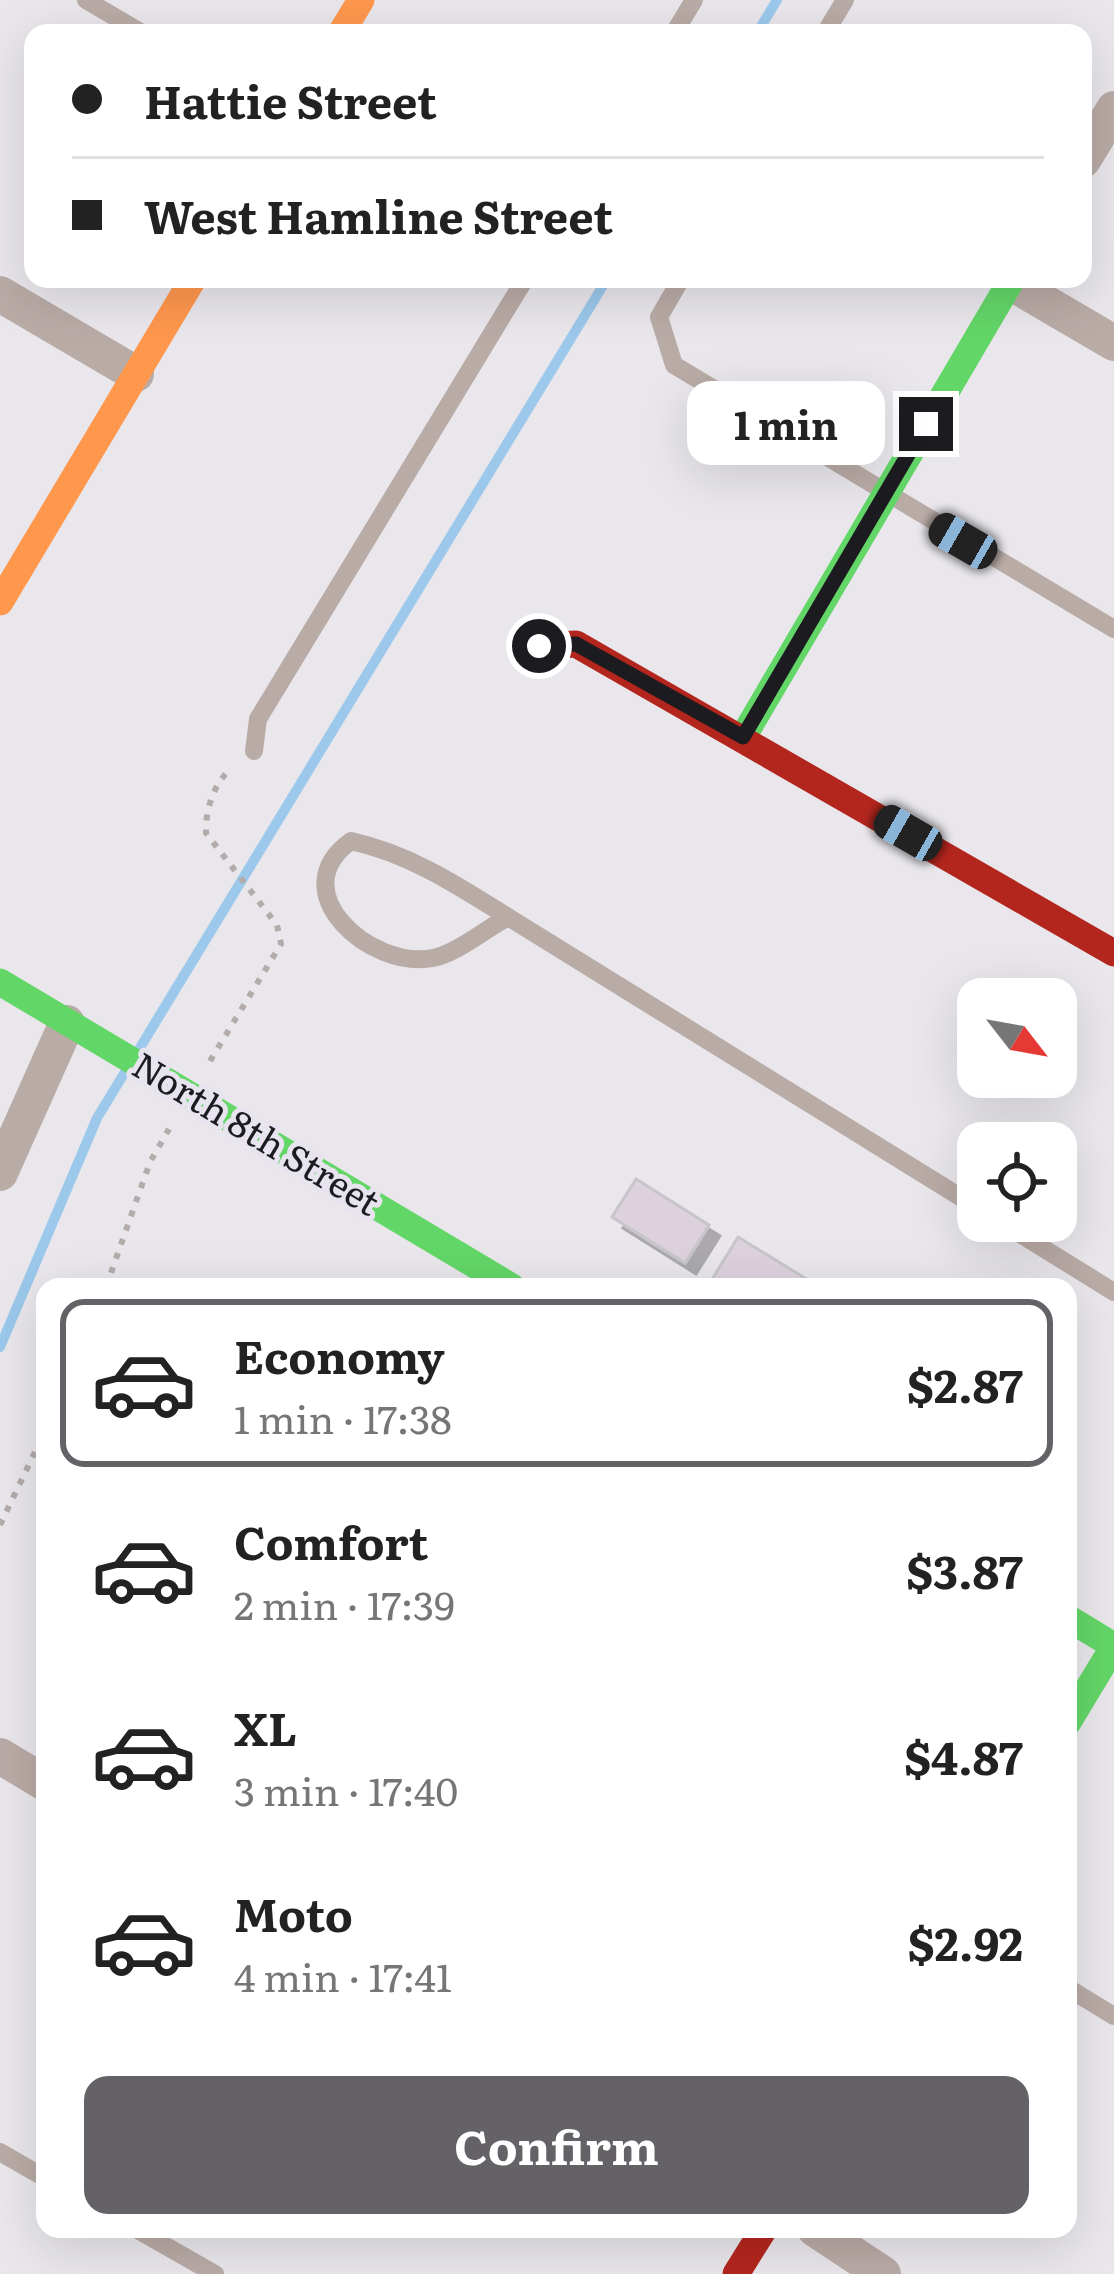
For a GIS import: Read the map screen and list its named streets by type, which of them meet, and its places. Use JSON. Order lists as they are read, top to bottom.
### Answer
{
  "streets": {
    "street": ["North 8th Street"]
  },
  "north": "bottom right",
  "page": {
    "banner": ["Hattie Street", "West Hamline Street"],
    "bubble": "1 min",
    "list": [
      {
        "name": "Economy",
        "note": "1 min · 17:38",
        "value": "$2.87"
      },
      {
        "name": "Comfort",
        "note": "2 min · 17:39",
        "value": "$3.87"
      },
      {
        "name": "XL",
        "note": "3 min · 17:40",
        "value": "$4.87"
      },
      {
        "name": "Moto",
        "note": "4 min · 17:41",
        "value": "$2.92"
      }
    ],
    "buttons": "Confirm"
  }
}
